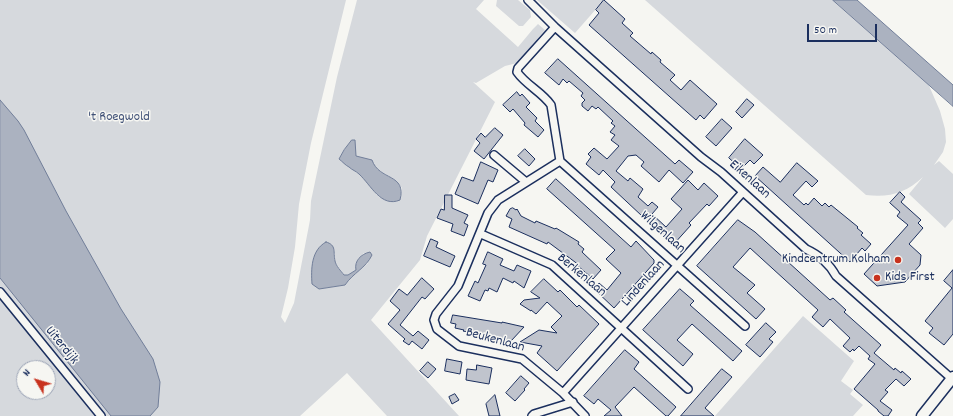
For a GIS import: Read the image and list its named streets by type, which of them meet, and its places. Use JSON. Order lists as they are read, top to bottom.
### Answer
{
  "streets": {
    "street": [
      "Eikenlaan",
      "Wilgenlaan",
      "Berkenlaan",
      "Lindenlaan",
      "Beukenlaan",
      "Uiterdijk"
    ]
  },
  "crossings": [
    ["Eikenlaan", "Lindenlaan"],
    ["Wilgenlaan", "Lindenlaan"],
    ["Wilgenlaan", "Beukenlaan"],
    ["Berkenlaan", "Lindenlaan"],
    ["Berkenlaan", "Beukenlaan"],
    ["Lindenlaan", "Beukenlaan"]
  ],
  "parks": ["'t Roegwold"],
  "places": ["Kindcentrum Kolham", "Kids First"],
  "scale_bar": "50 m",
  "north": "top left"
}
